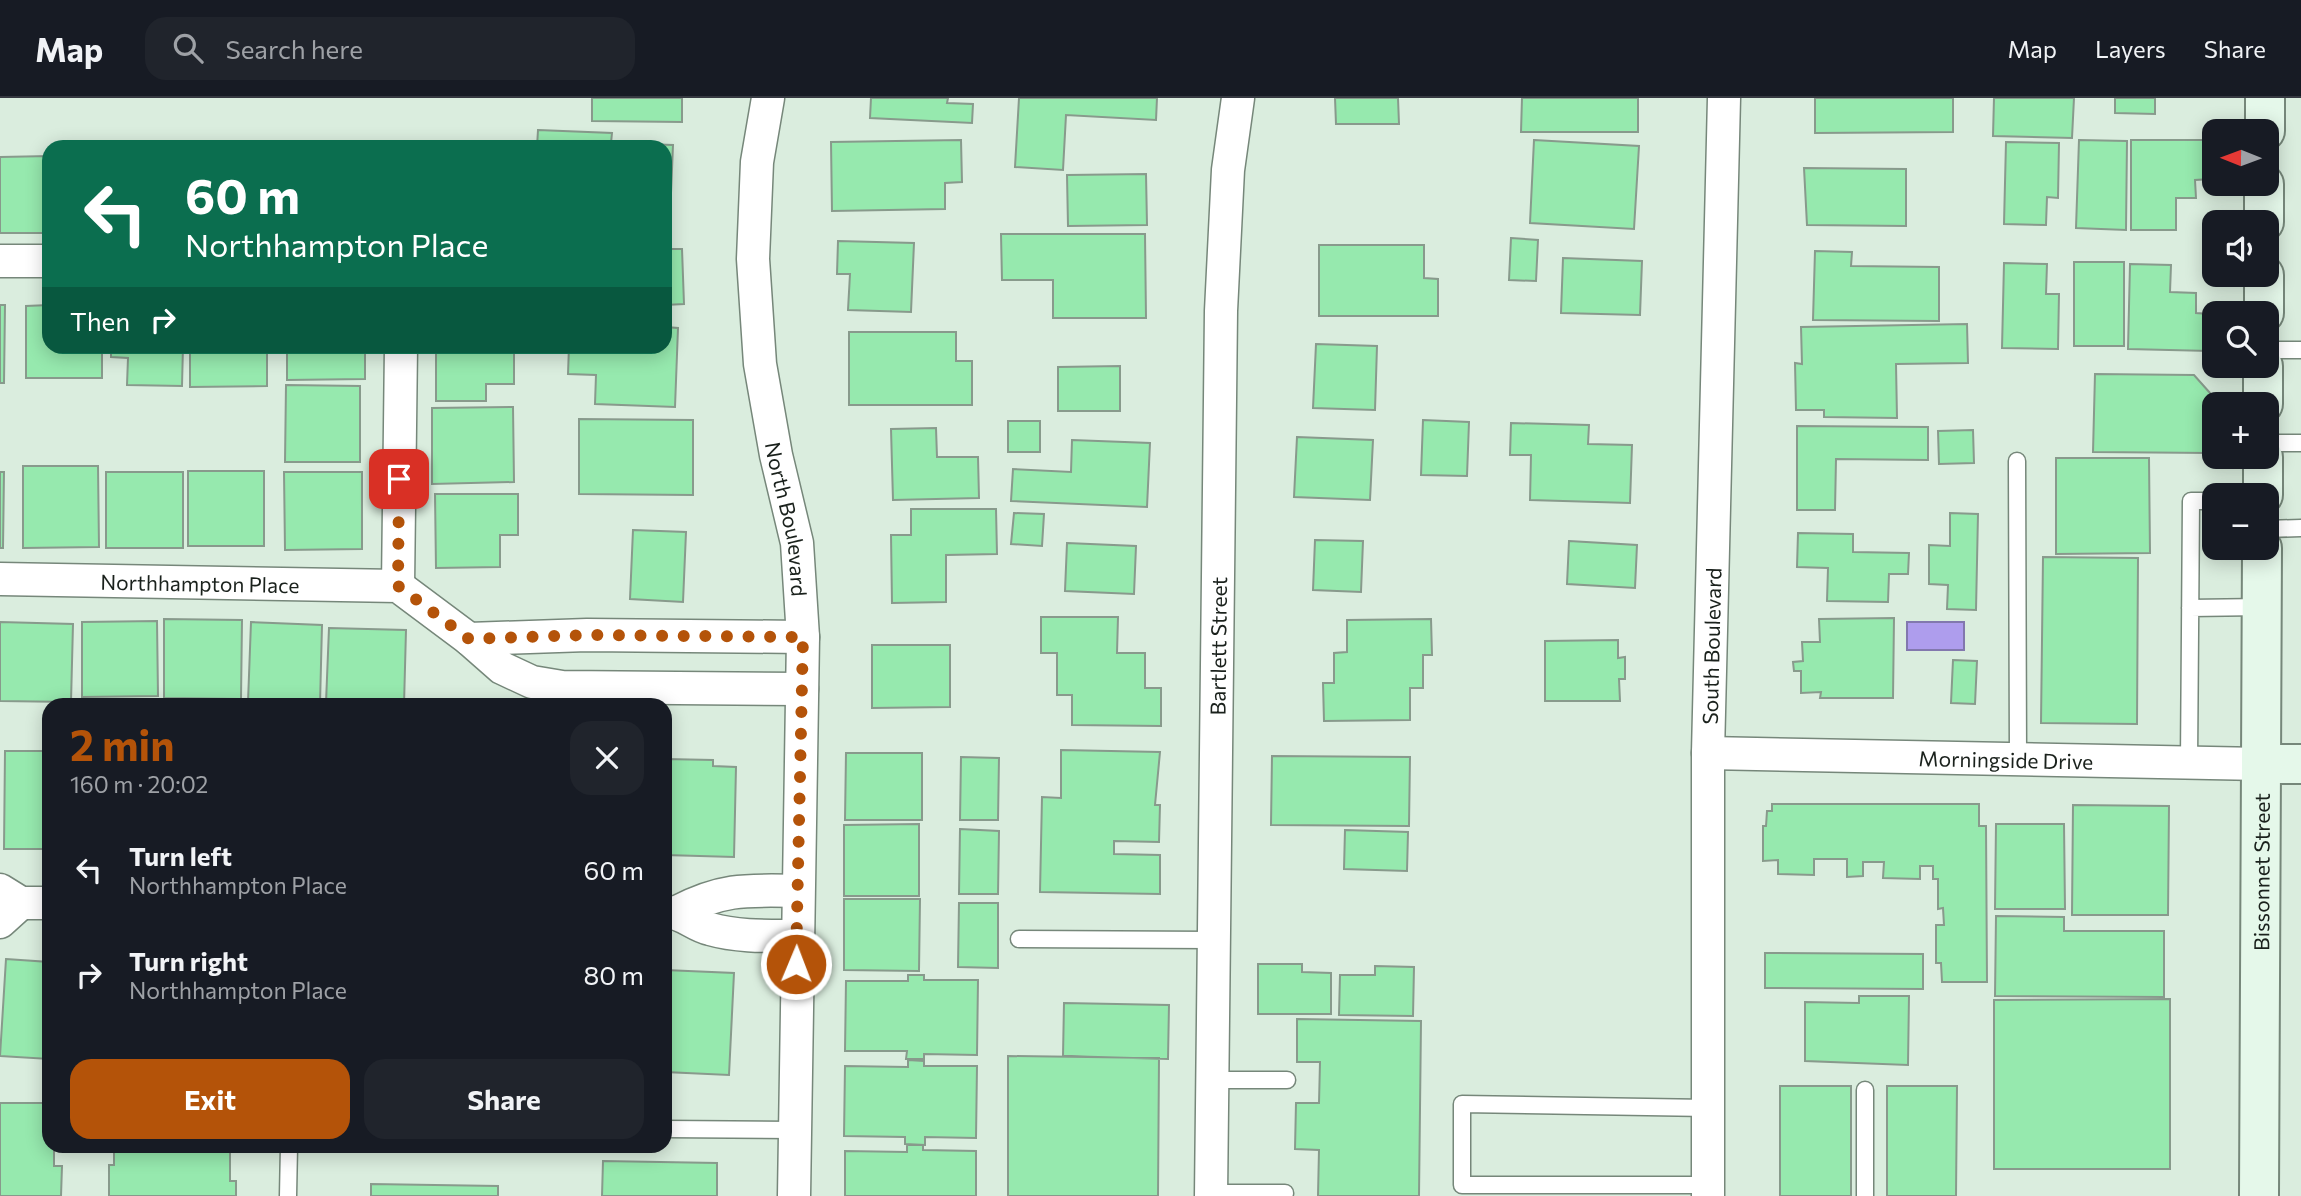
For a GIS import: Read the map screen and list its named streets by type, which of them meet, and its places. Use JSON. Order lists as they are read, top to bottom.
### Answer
{
  "streets": {
    "main road": ["Morningside Drive", "Bissonnet Street"],
    "street": [
      "North Boulevard",
      "Northhampton Place",
      "Bartlett Street",
      "South Boulevard"
    ]
  },
  "crossings": [
    ["South Boulevard", "Morningside Drive"],
    ["Morningside Drive", "Bissonnet Street"]
  ],
  "north": "left",
  "page": {
    "header": "Map",
    "search": "Search here",
    "nav": ["Map", "Layers", "Share"],
    "map_buttons": ["+", "−"],
    "turn": ["60 m", "Northhampton Place"],
    "then": "Then",
    "heading": ["2 min", "160 m · 20:02"],
    "list": [
      {
        "name": "Turn left",
        "note": "Northhampton Place",
        "value": "60 m"
      },
      {
        "name": "Turn right",
        "note": "Northhampton Place",
        "value": "80 m"
      }
    ],
    "buttons": ["Exit", "Share"]
  }
}
